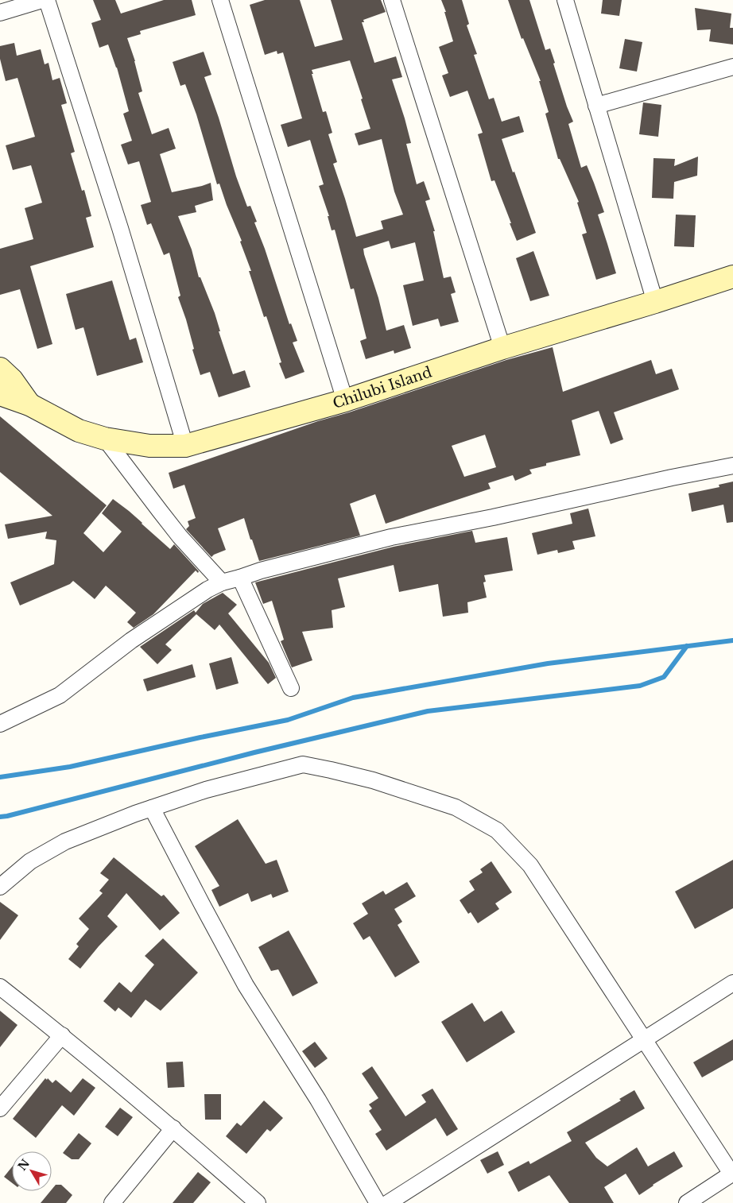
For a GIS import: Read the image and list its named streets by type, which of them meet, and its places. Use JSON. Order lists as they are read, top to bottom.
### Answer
{
  "streets": {
    "street": ["Chilubi Island"]
  },
  "north": "top left"
}
